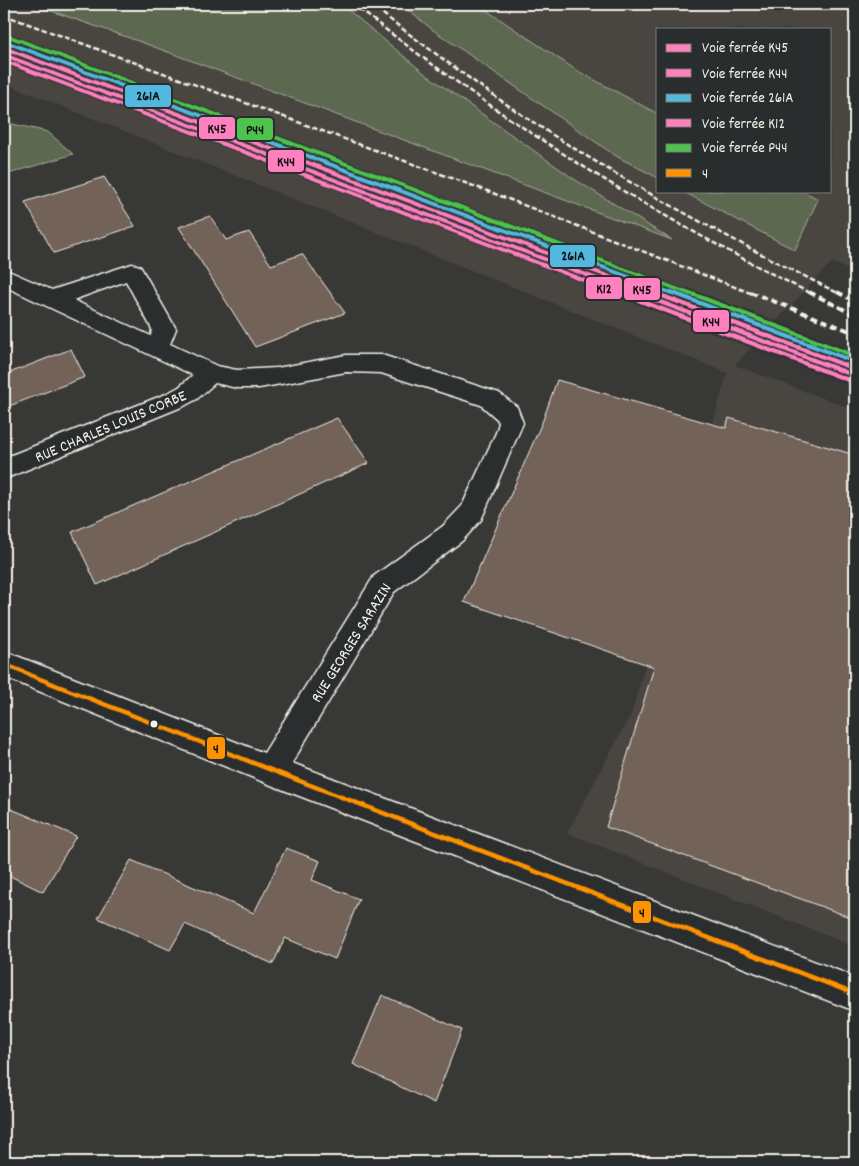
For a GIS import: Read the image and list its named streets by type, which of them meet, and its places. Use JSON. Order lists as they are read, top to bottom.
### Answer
{
  "streets": {
    "street": ["RUE CHARLES LOUIS CORBE", "RUE GEORGES SARAZIN"]
  },
  "crossings": [
    ["RUE CHARLES LOUIS CORBE", "RUE GEORGES SARAZIN"]
  ],
  "lines": [
    "rail line P44",
    "rail line 261A",
    "rail line K45",
    "rail line K44",
    "rail line K12",
    "transit line 4"
  ],
  "legend": [
    "Voie ferrée K45",
    "Voie ferrée K44",
    "Voie ferrée 261A",
    "Voie ferrée K12",
    "Voie ferrée P44",
    "4"
  ]
}
